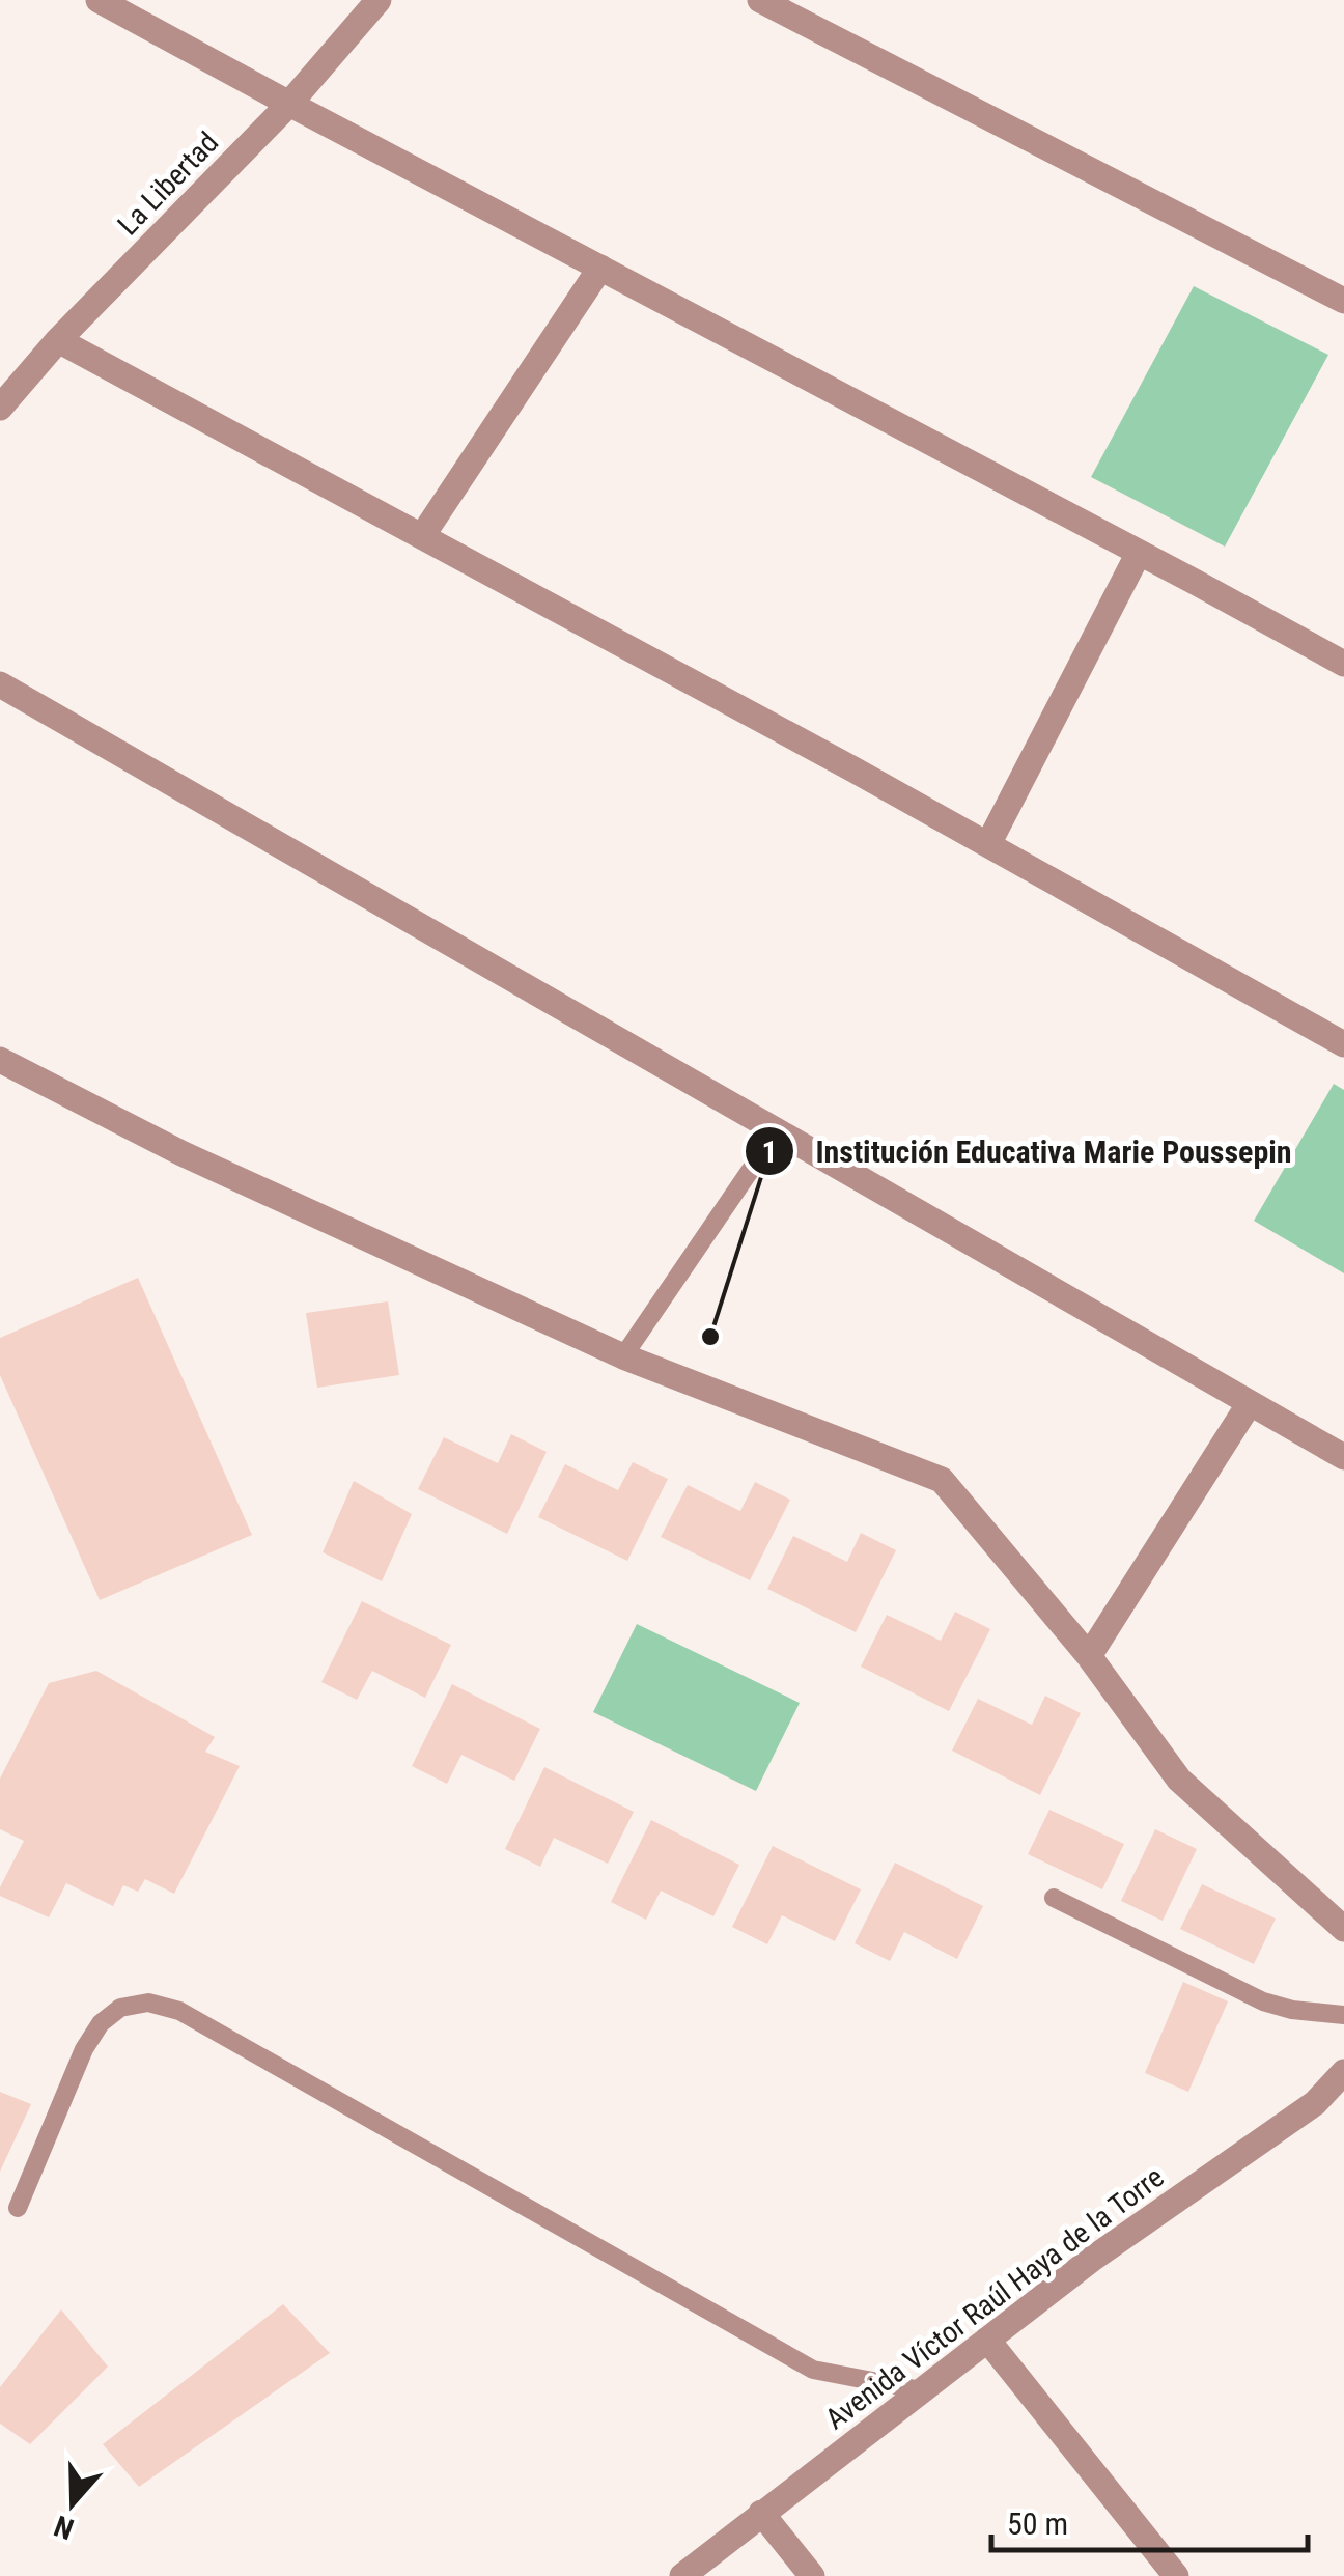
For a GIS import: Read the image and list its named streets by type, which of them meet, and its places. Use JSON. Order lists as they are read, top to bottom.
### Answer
{
  "streets": {
    "street": ["La Libertad", "Avenida Víctor Raúl Haya de la Torre"]
  },
  "places": ["Institución Educativa Marie Poussepin"],
  "scale_bar": "50 m",
  "north": "bottom"
}
